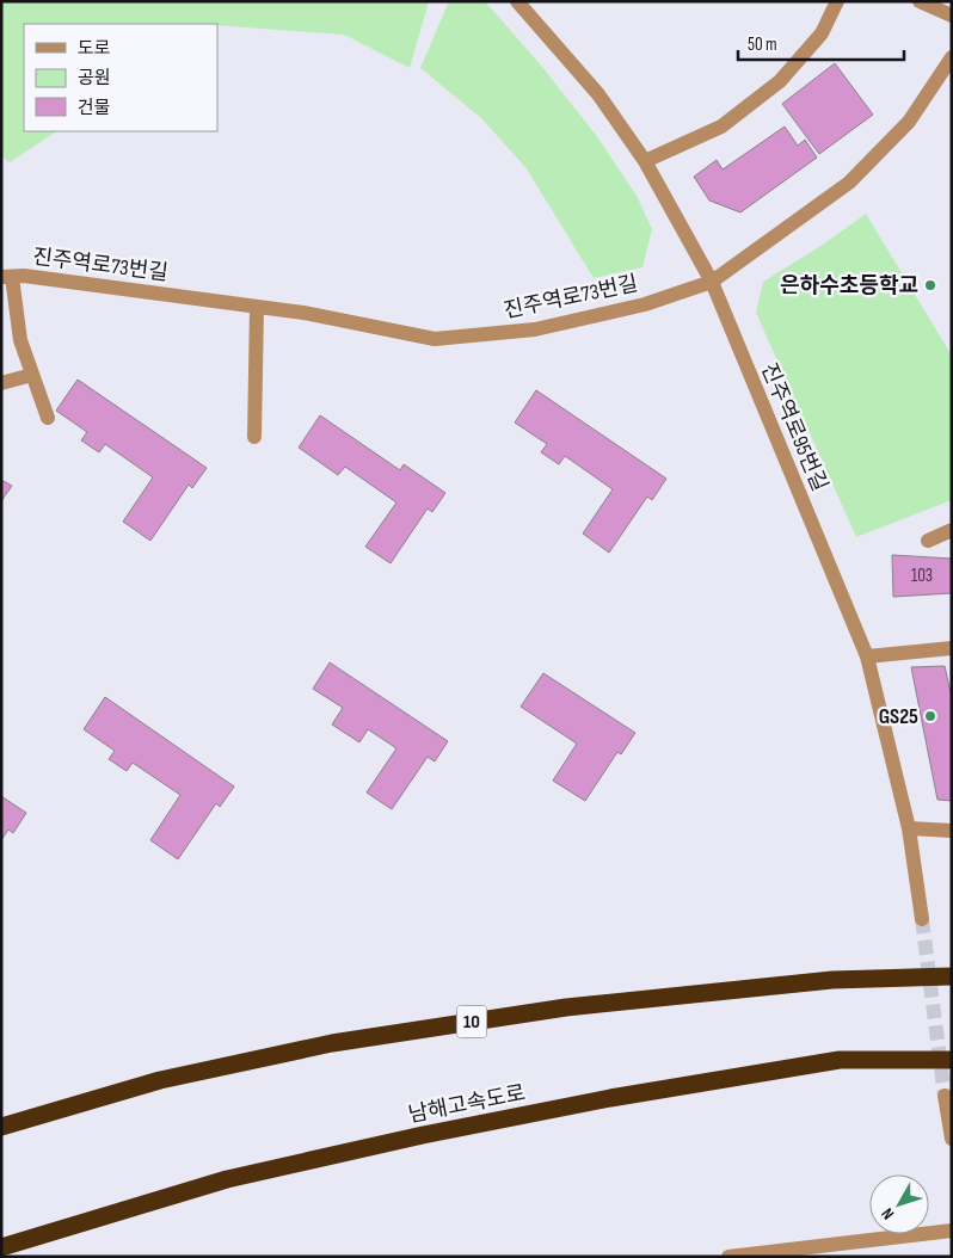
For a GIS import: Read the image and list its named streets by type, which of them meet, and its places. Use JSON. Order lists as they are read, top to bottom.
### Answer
{
  "streets": {
    "highway": ["10", "남해고속도로"],
    "street": ["진주역로73번길", "진주역로95번길"]
  },
  "crossings": [
    ["진주역로73번길", "진주역로95번길"]
  ],
  "places": ["은하수초등학교", "GS25"],
  "house_numbers": ["103"],
  "legend": ["도로", "공원", "건물"],
  "scale_bar": "50 m",
  "north": "bottom left"
}
